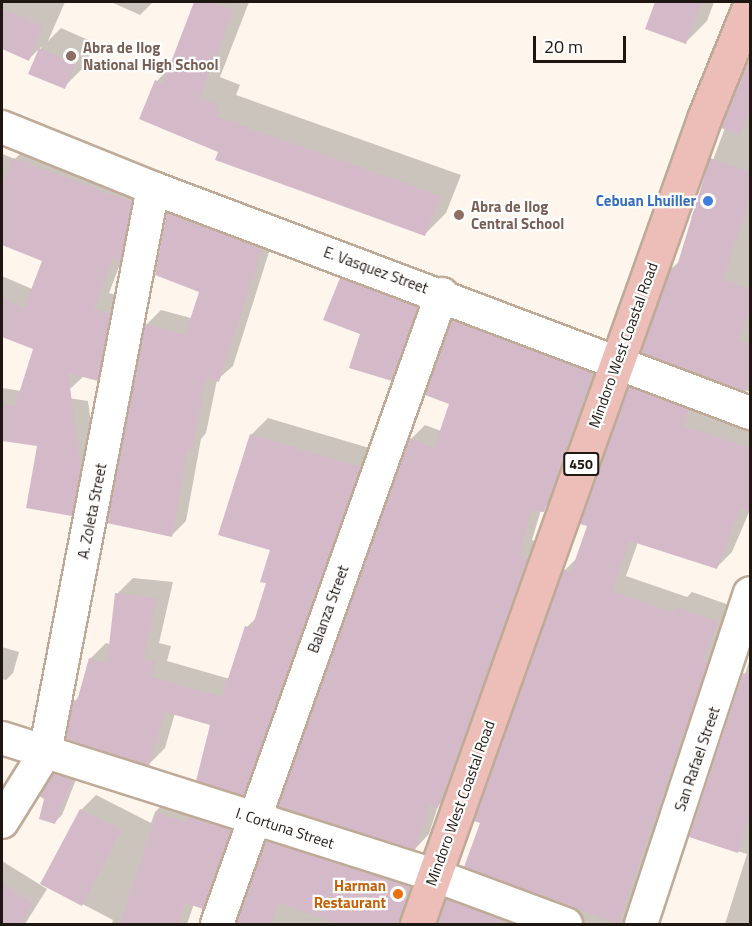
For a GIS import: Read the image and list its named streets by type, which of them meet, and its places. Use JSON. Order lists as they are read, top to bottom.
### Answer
{
  "streets": {
    "main road": ["Mindoro West Coastal Road", "450"],
    "street": [
      "E. Vasquez Street",
      "A. Zoleta Street",
      "Balanza Street",
      "San Rafael Street",
      "I. Cortuna Street"
    ]
  },
  "crossings": [
    ["E. Vasquez Street", "Mindoro West Coastal Road"],
    ["E. Vasquez Street", "A. Zoleta Street"],
    ["E. Vasquez Street", "Balanza Street"],
    ["Mindoro West Coastal Road", "I. Cortuna Street"],
    ["A. Zoleta Street", "I. Cortuna Street"],
    ["Balanza Street", "I. Cortuna Street"]
  ],
  "places": [
    "Abra de Ilog National High School",
    "Cebuan Lhuiller",
    "Abra de Ilog Central School",
    "Harman Restaurant"
  ],
  "scale_bar": "20 m"
}
